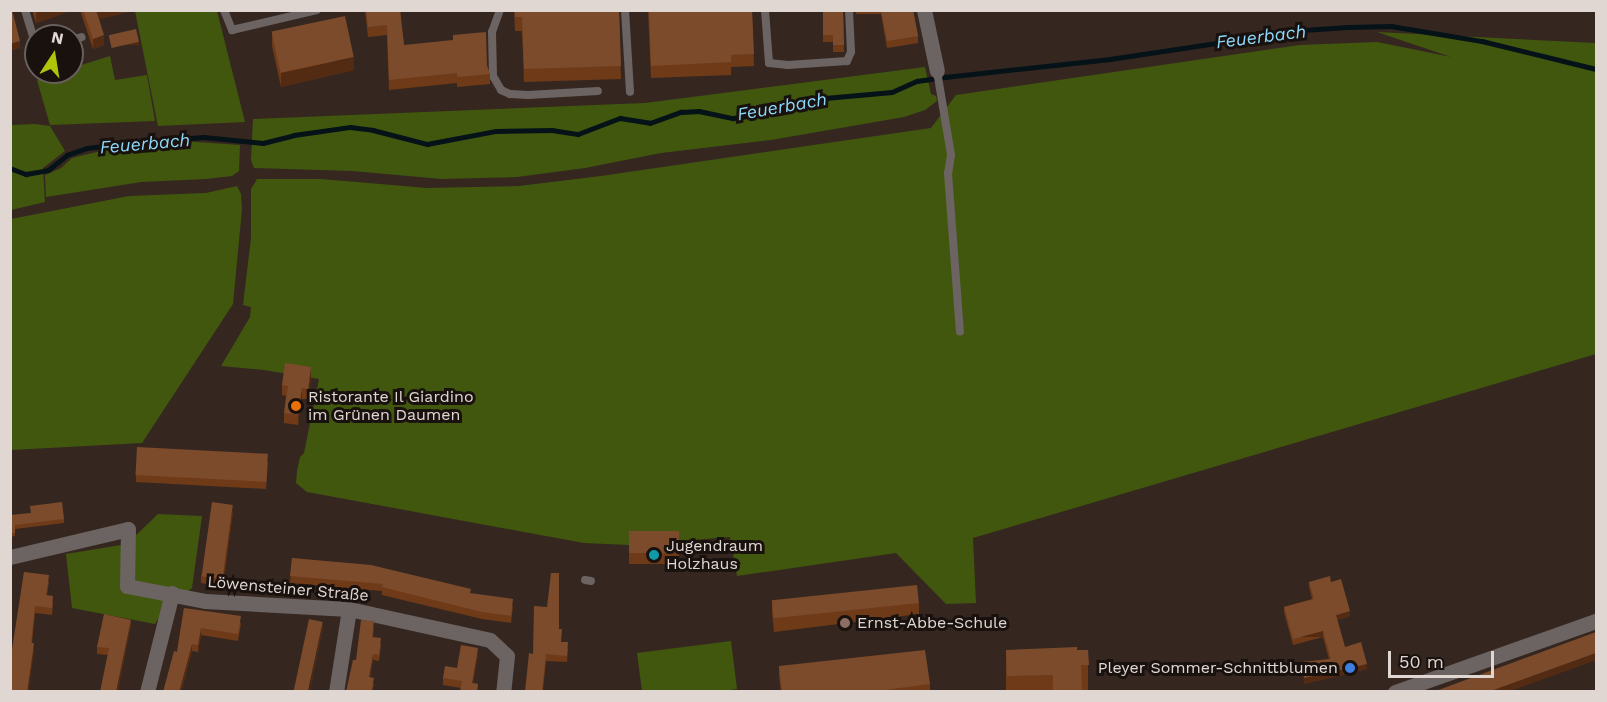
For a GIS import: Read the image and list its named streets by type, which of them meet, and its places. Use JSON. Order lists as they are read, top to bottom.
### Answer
{
  "streets": {
    "street": ["Löwensteiner Straße"]
  },
  "water": ["Feuerbach"],
  "places": [
    "Ristorante Il Giardino im Grünen Daumen",
    "Jugendraum Holzhaus",
    "Ernst-Abbe-Schule",
    "Pleyer Sommer-Schnittblumen"
  ],
  "scale_bar": "50 m",
  "north": "top"
}
